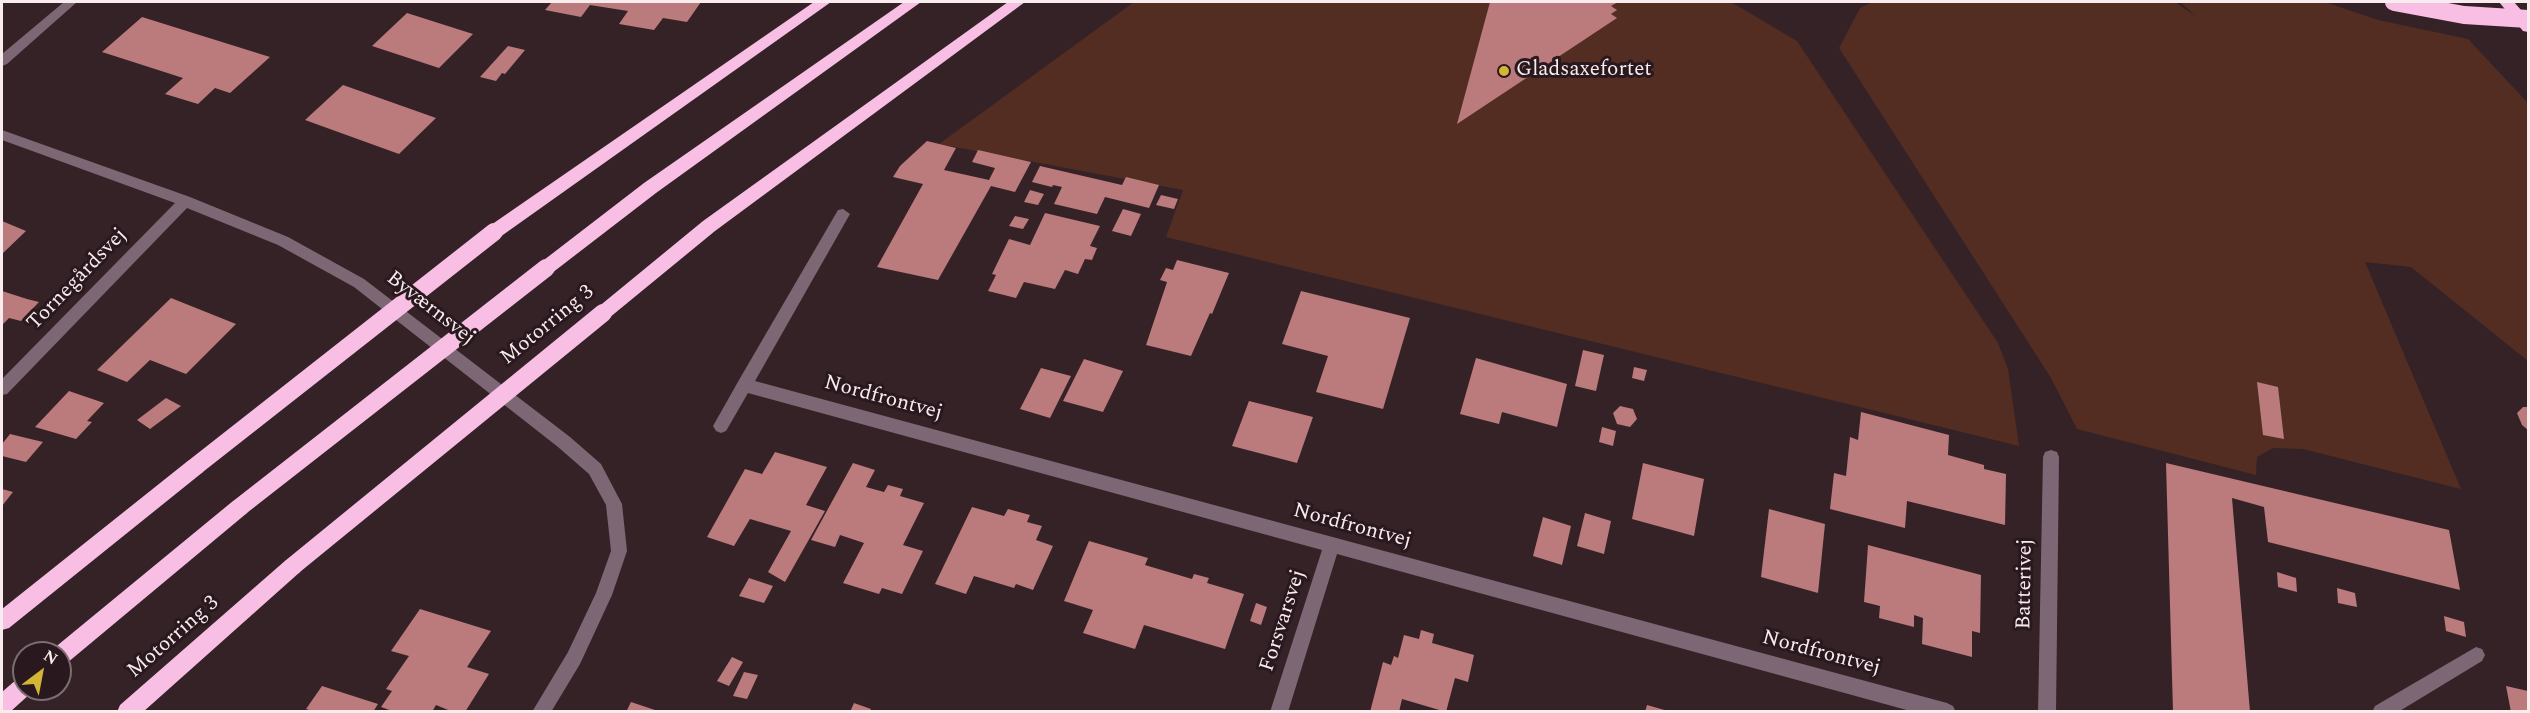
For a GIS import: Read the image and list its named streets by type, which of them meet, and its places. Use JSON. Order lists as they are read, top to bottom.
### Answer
{
  "streets": {
    "highway": ["Motorring 3"],
    "street": [
      "Tornegårdsvej",
      "Byværnsvej",
      "Nordfrontvej",
      "Batterivej",
      "Forsvarsvej"
    ]
  },
  "crossings": [
    ["Tornegårdsvej", "Byværnsvej"],
    ["Nordfrontvej", "Forsvarsvej"]
  ],
  "places": ["Gladsaxefortet"],
  "north": "top right"
}
